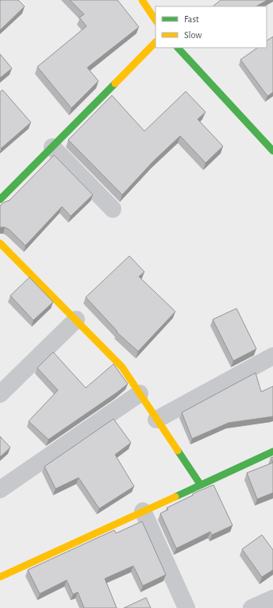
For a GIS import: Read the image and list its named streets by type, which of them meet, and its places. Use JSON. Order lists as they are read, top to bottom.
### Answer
{
  "legend": ["Fast", "Slow"]
}
